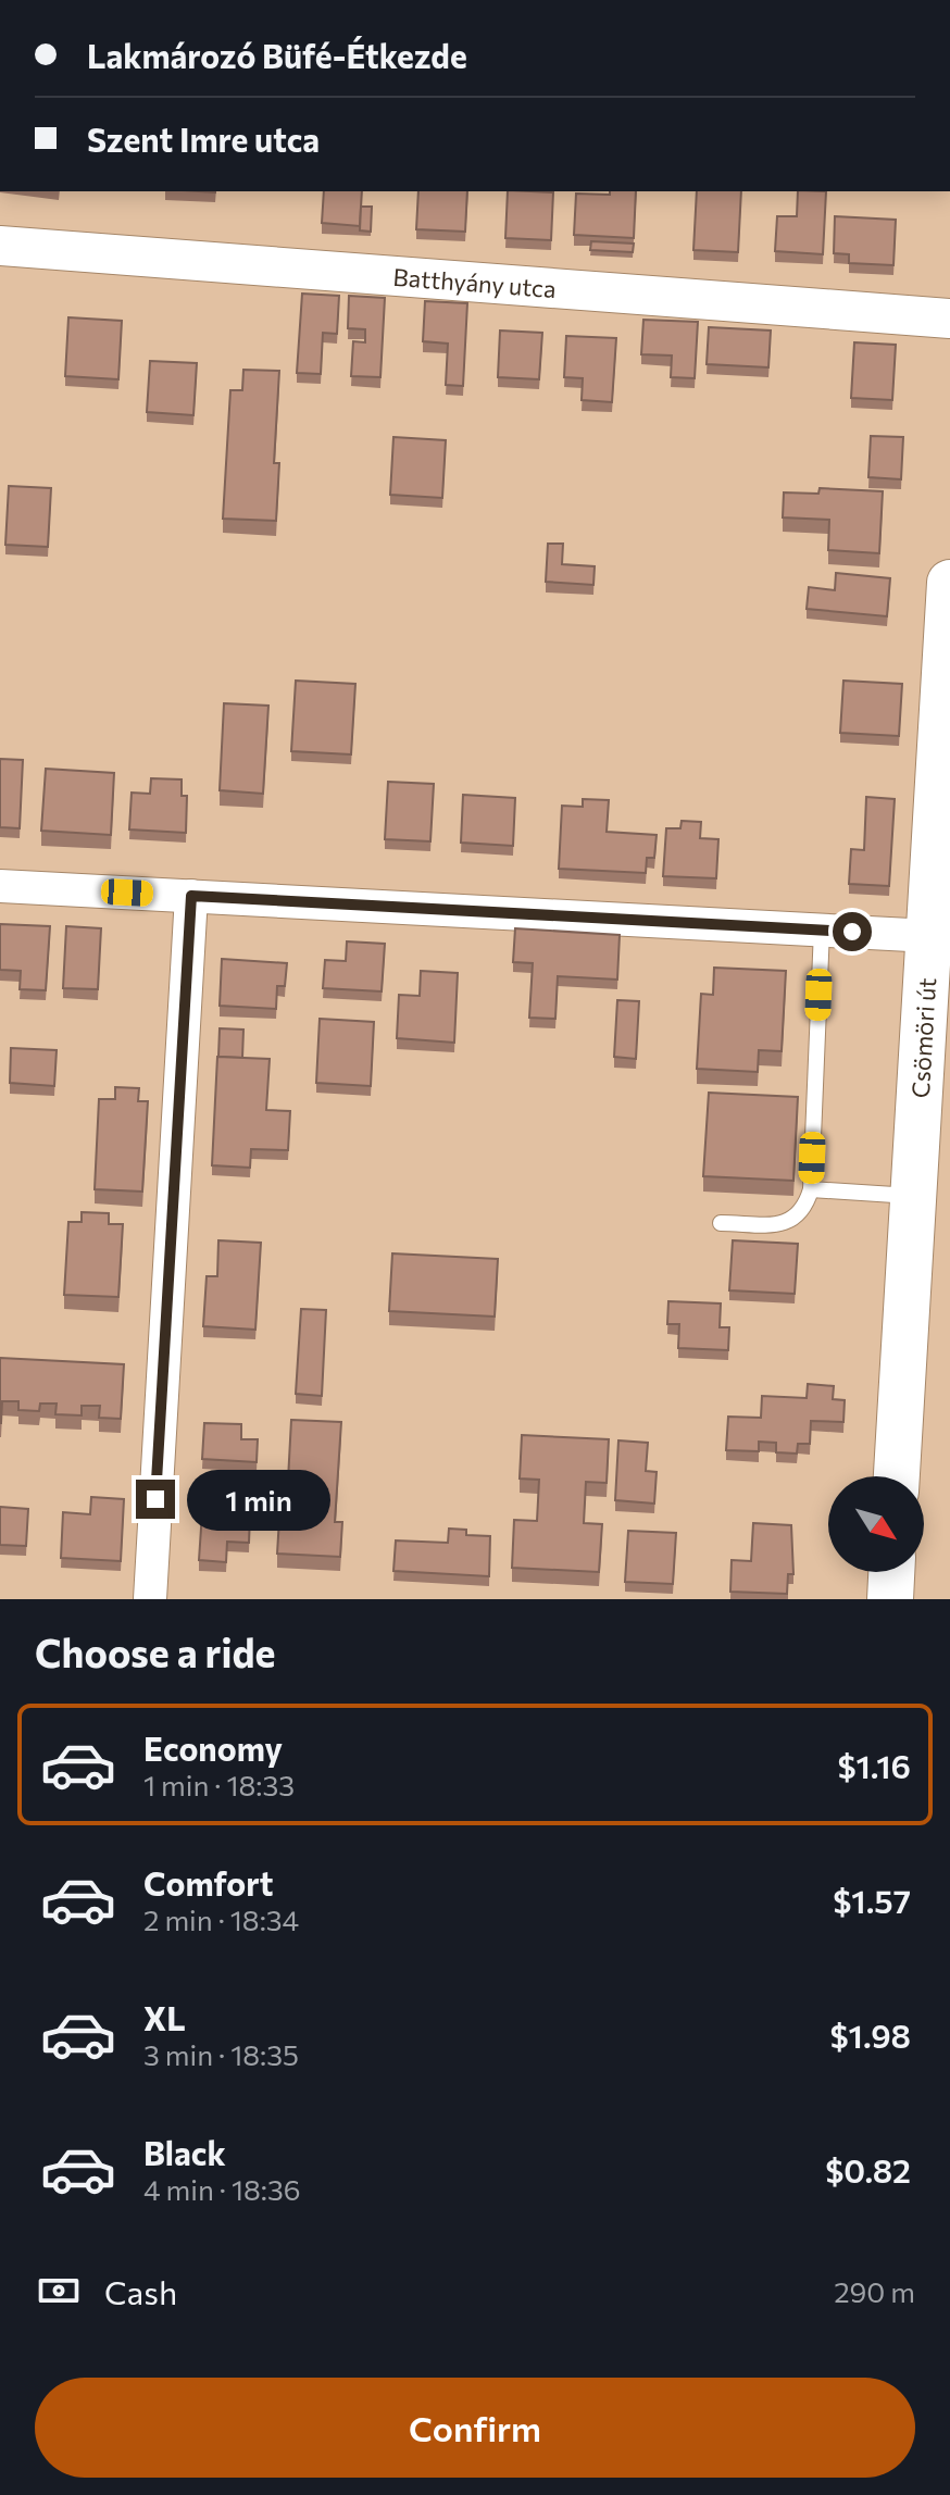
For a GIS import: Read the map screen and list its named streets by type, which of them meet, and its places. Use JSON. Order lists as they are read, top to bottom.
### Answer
{
  "streets": {
    "main road": ["Csömöri út"],
    "street": ["Batthyány utca"]
  },
  "north": "bottom right",
  "page": {
    "banner": ["Lakmározó Büfé-Étkezde", "Szent Imre utca"],
    "bubble": "1 min",
    "heading": "Choose a ride",
    "list": [
      {
        "name": "Economy",
        "note": "1 min · 18:33",
        "value": "$1.16"
      },
      {
        "name": "Comfort",
        "note": "2 min · 18:34",
        "value": "$1.57"
      },
      {
        "name": "XL",
        "note": "3 min · 18:35",
        "value": "$1.98"
      },
      {
        "name": "Black",
        "note": "4 min · 18:36",
        "value": "$0.82"
      }
    ],
    "pay": ["Cash", "290 m"],
    "buttons": "Confirm"
  }
}
